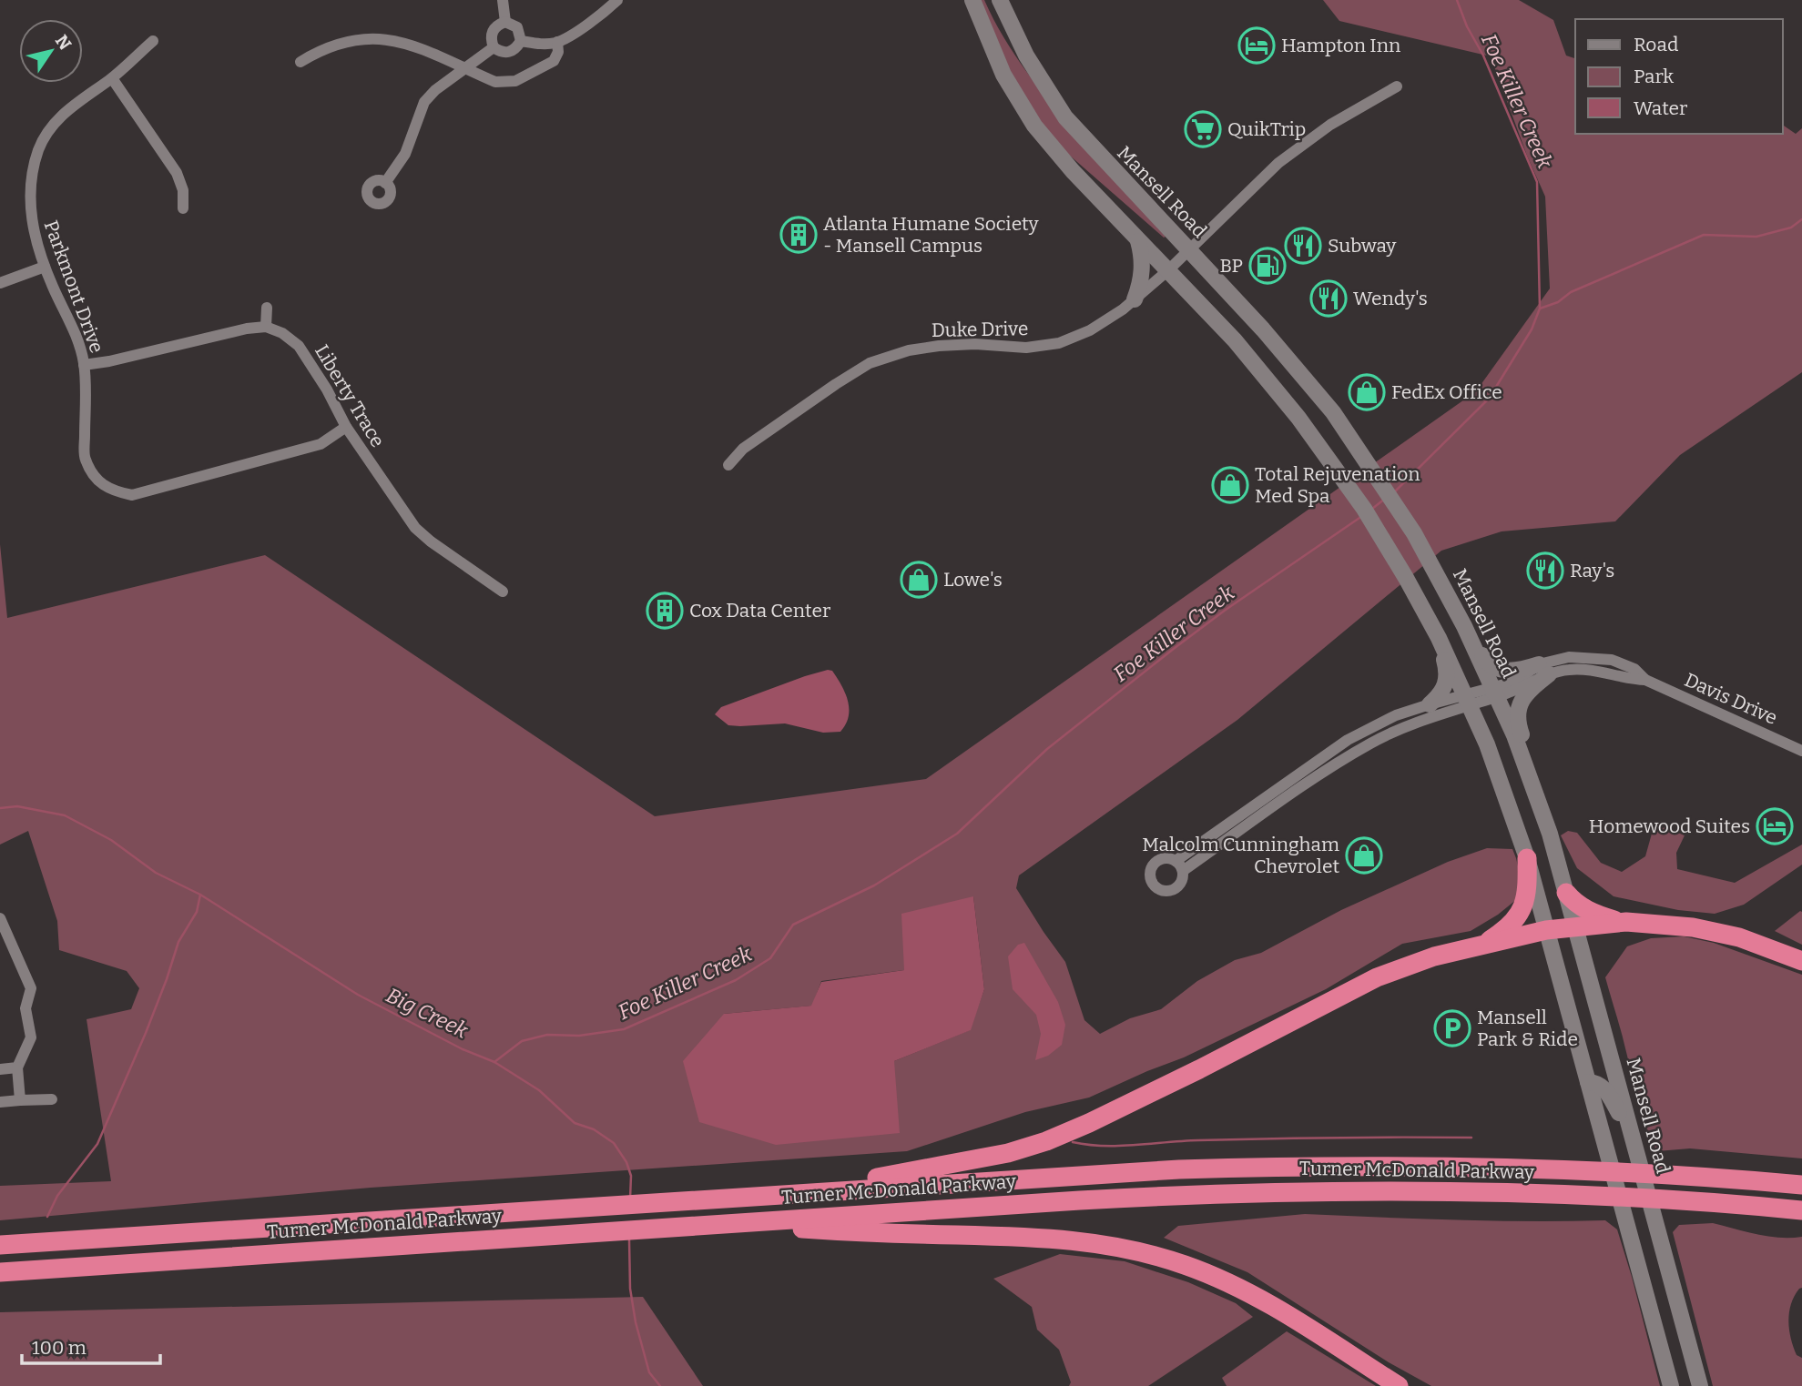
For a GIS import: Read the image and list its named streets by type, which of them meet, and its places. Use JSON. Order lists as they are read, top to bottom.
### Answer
{
  "streets": {
    "highway": ["Turner McDonald Parkway"],
    "main road": ["Mansell Road"],
    "street": [
      "Parkmont Drive",
      "Duke Drive",
      "Liberty Trace",
      "Davis Drive"
    ]
  },
  "crossings": [
    ["Mansell Road", "Duke Drive"],
    ["Mansell Road", "Davis Drive"],
    ["Parkmont Drive", "Liberty Trace"]
  ],
  "water": ["Foe Killer Creek", "Big Creek"],
  "places": {
    "hotel": ["Hampton Inn", "Homewood Suites"],
    "supermarket": ["QuikTrip"],
    "building": ["Atlanta Humane Society - Mansell Campus", "Cox Data Center"],
    "restaurant": ["Subway", "Wendy's", "Ray's"],
    "fuel station": ["BP"],
    "shop": [
      "FedEx Office",
      "Total Rejuvenation Med Spa",
      "Lowe's",
      "Malcolm Cunningham Chevrolet"
    ],
    "parking": ["Mansell Park & Ride"]
  },
  "legend": ["Road", "Park", "Water"],
  "scale_bar": "100 m",
  "north": "top right"
}
